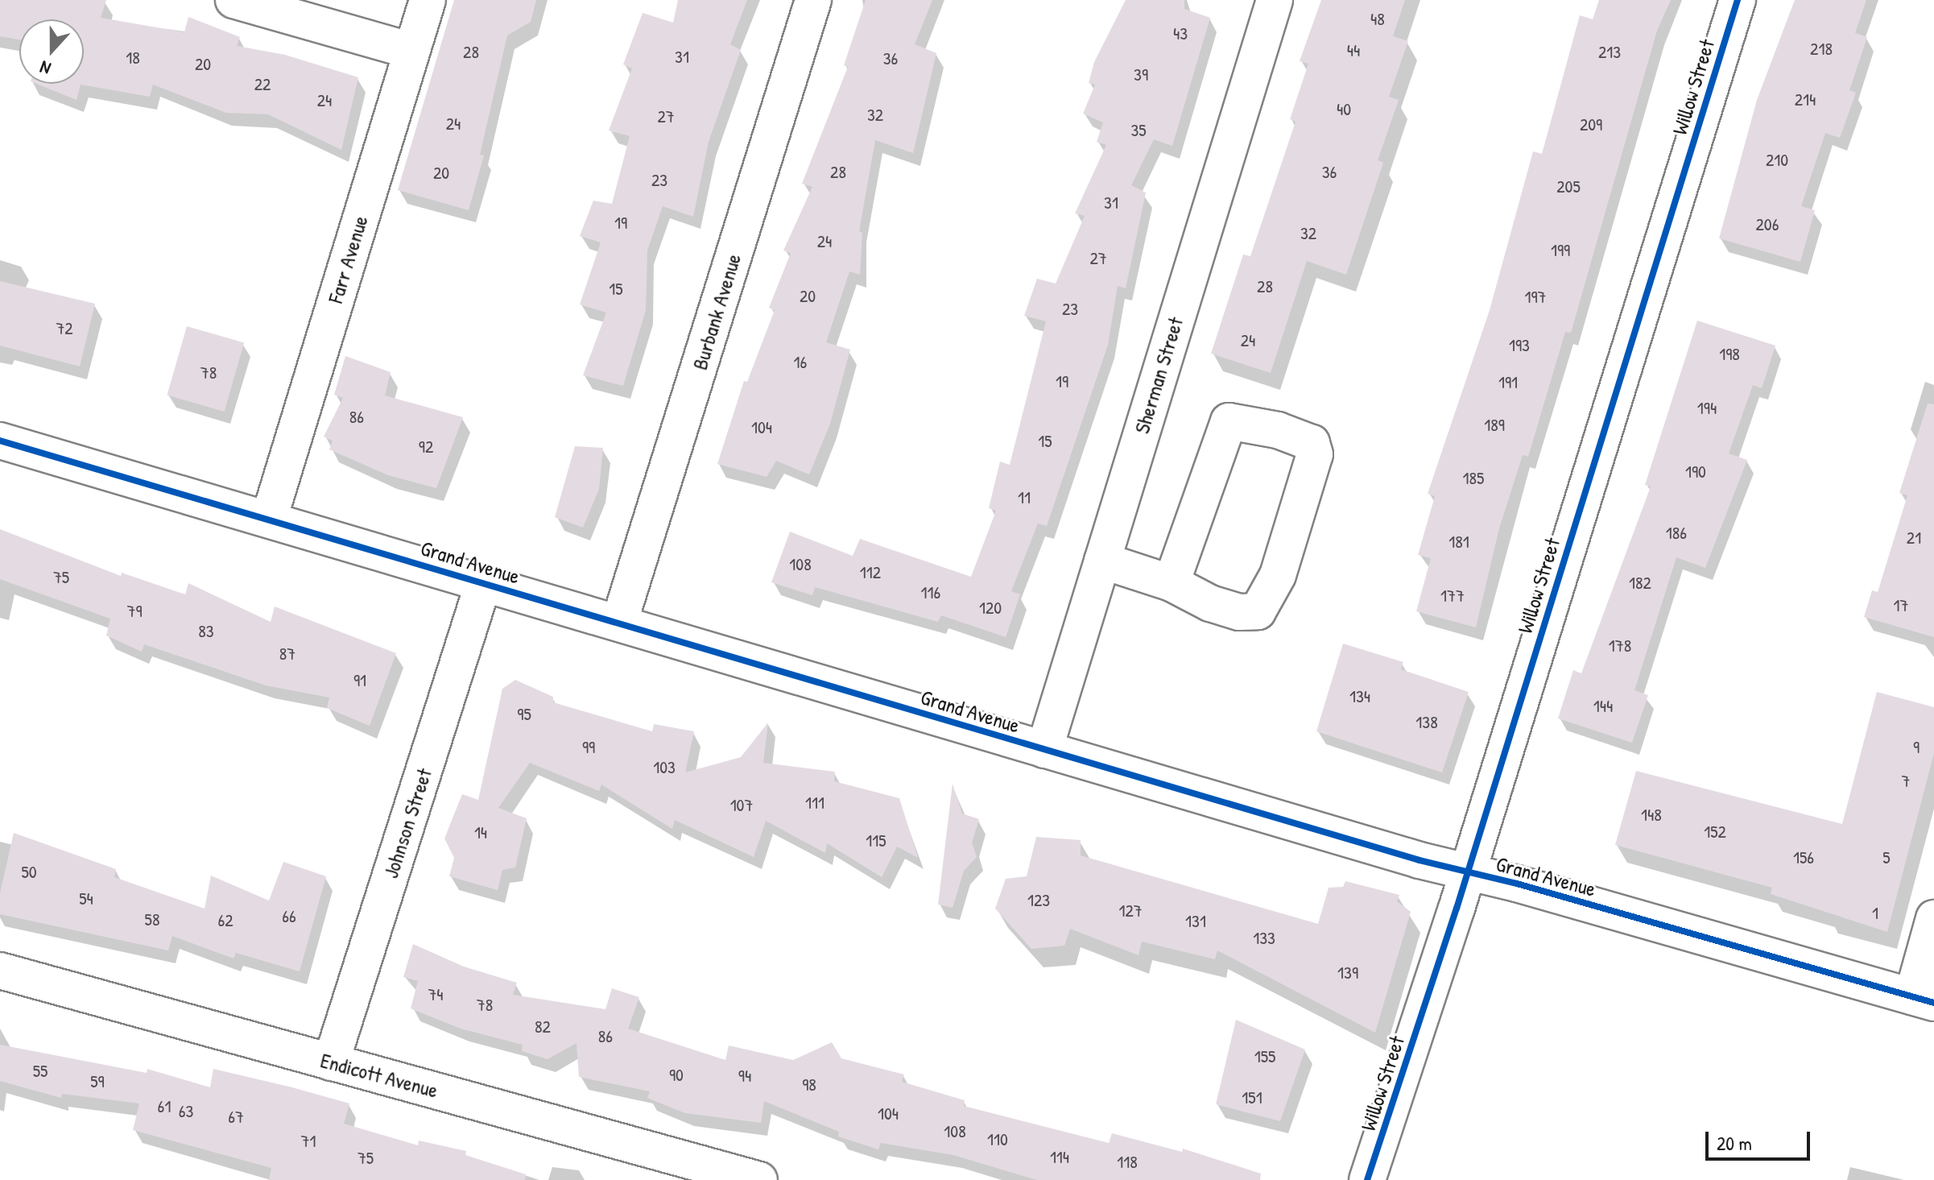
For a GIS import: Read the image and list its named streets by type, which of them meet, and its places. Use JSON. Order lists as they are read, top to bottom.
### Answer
{
  "streets": {
    "street": [
      "Willow Street",
      "Farr Avenue",
      "Burbank Avenue",
      "Sherman Street",
      "Grand Avenue",
      "Johnson Street",
      "Endicott Avenue"
    ]
  },
  "crossings": [
    ["Willow Street", "Grand Avenue"],
    ["Farr Avenue", "Grand Avenue"],
    ["Burbank Avenue", "Grand Avenue"],
    ["Sherman Street", "Grand Avenue"],
    ["Grand Avenue", "Johnson Street"],
    ["Johnson Street", "Endicott Avenue"]
  ],
  "house_numbers": [
    "48",
    "43",
    "218",
    "44",
    "28",
    "213",
    "31",
    "18",
    "36",
    "20",
    "39",
    "22",
    "214",
    "24",
    "40",
    "32",
    "27",
    "24",
    "209",
    "35",
    "210",
    "28",
    "36",
    "20",
    "23",
    "205",
    "31",
    "19",
    "206",
    "32",
    "24",
    "199",
    "27",
    "28",
    "15",
    "20",
    "197",
    "23",
    "72",
    "24",
    "193",
    "198",
    "16",
    "78",
    "19",
    "191",
    "194",
    "86",
    "189",
    "104",
    "15",
    "92",
    "190",
    "185",
    "11",
    "186",
    "21",
    "181",
    "108",
    "112",
    "75",
    "182",
    "116",
    "177",
    "17",
    "120",
    "79",
    "83",
    "178",
    "87",
    "91",
    "134",
    "144",
    "95",
    "138",
    "99",
    "9",
    "103",
    "7",
    "111",
    "107",
    "148",
    "152",
    "14",
    "115",
    "156",
    "5",
    "50",
    "54",
    "123",
    "127",
    "1",
    "66",
    "58",
    "62",
    "131",
    "133",
    "139",
    "74",
    "78",
    "82",
    "86",
    "155",
    "55",
    "90",
    "94",
    "59",
    "98",
    "151",
    "61",
    "63",
    "104",
    "67",
    "108",
    "110",
    "71",
    "114",
    "75",
    "118"
  ],
  "scale_bar": "20 m",
  "north": "bottom"
}
